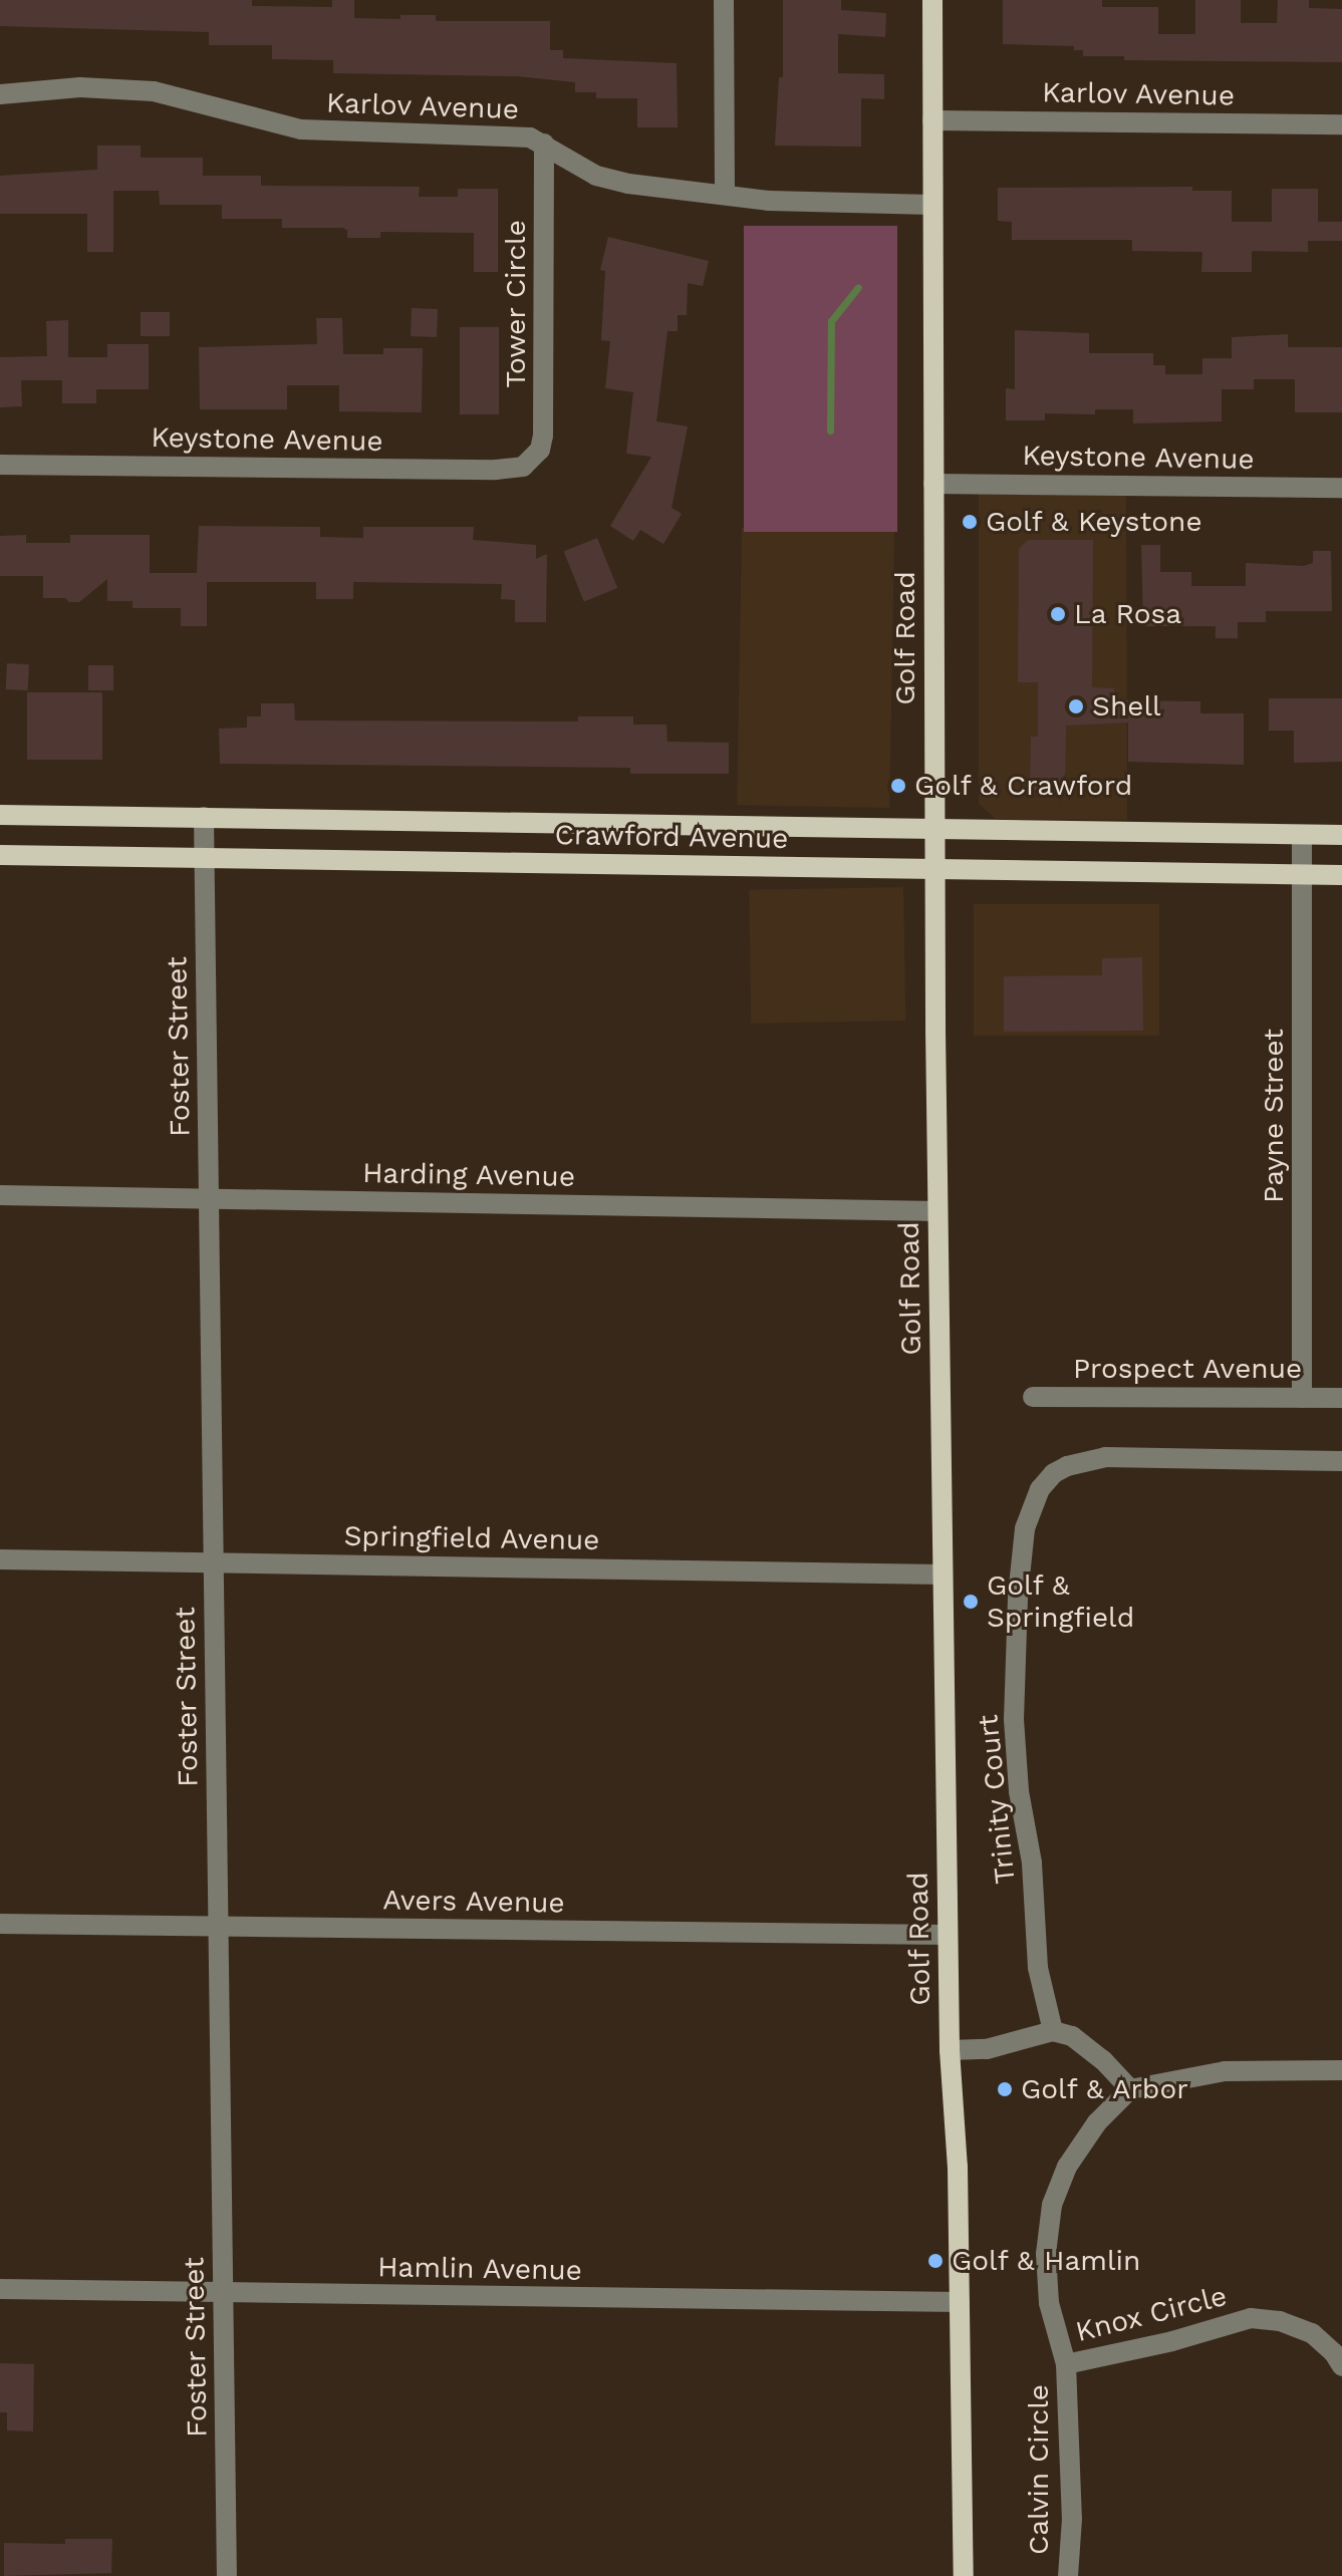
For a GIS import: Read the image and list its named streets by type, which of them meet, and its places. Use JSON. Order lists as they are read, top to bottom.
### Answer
{
  "streets": {
    "main road": ["Golf Road", "Crawford Avenue"],
    "street": [
      "Karlov Avenue",
      "Tower Circle",
      "Keystone Avenue",
      "Foster Street",
      "Payne Street",
      "Harding Avenue",
      "Prospect Avenue",
      "Springfield Avenue",
      "Trinity Court",
      "Avers Avenue",
      "Hamlin Avenue",
      "Knox Circle",
      "Calvin Circle"
    ]
  },
  "crossings": [
    ["Karlov Avenue", "Tower Circle"],
    ["Karlov Avenue", "Golf Road"],
    ["Tower Circle", "Keystone Avenue"],
    ["Keystone Avenue", "Golf Road"],
    ["Golf Road", "Crawford Avenue"],
    ["Golf Road", "Harding Avenue"],
    ["Golf Road", "Springfield Avenue"],
    ["Golf Road", "Avers Avenue"],
    ["Golf Road", "Hamlin Avenue"],
    ["Crawford Avenue", "Foster Street"],
    ["Crawford Avenue", "Payne Street"],
    ["Foster Street", "Harding Avenue"],
    ["Foster Street", "Springfield Avenue"],
    ["Foster Street", "Avers Avenue"],
    ["Foster Street", "Hamlin Avenue"],
    ["Payne Street", "Prospect Avenue"],
    ["Knox Circle", "Calvin Circle"]
  ],
  "places": [
    "Golf & Keystone",
    "La Rosa",
    "Shell",
    "Golf & Crawford",
    "Golf & Springfield",
    "Golf & Arbor",
    "Golf & Hamlin"
  ]
}
